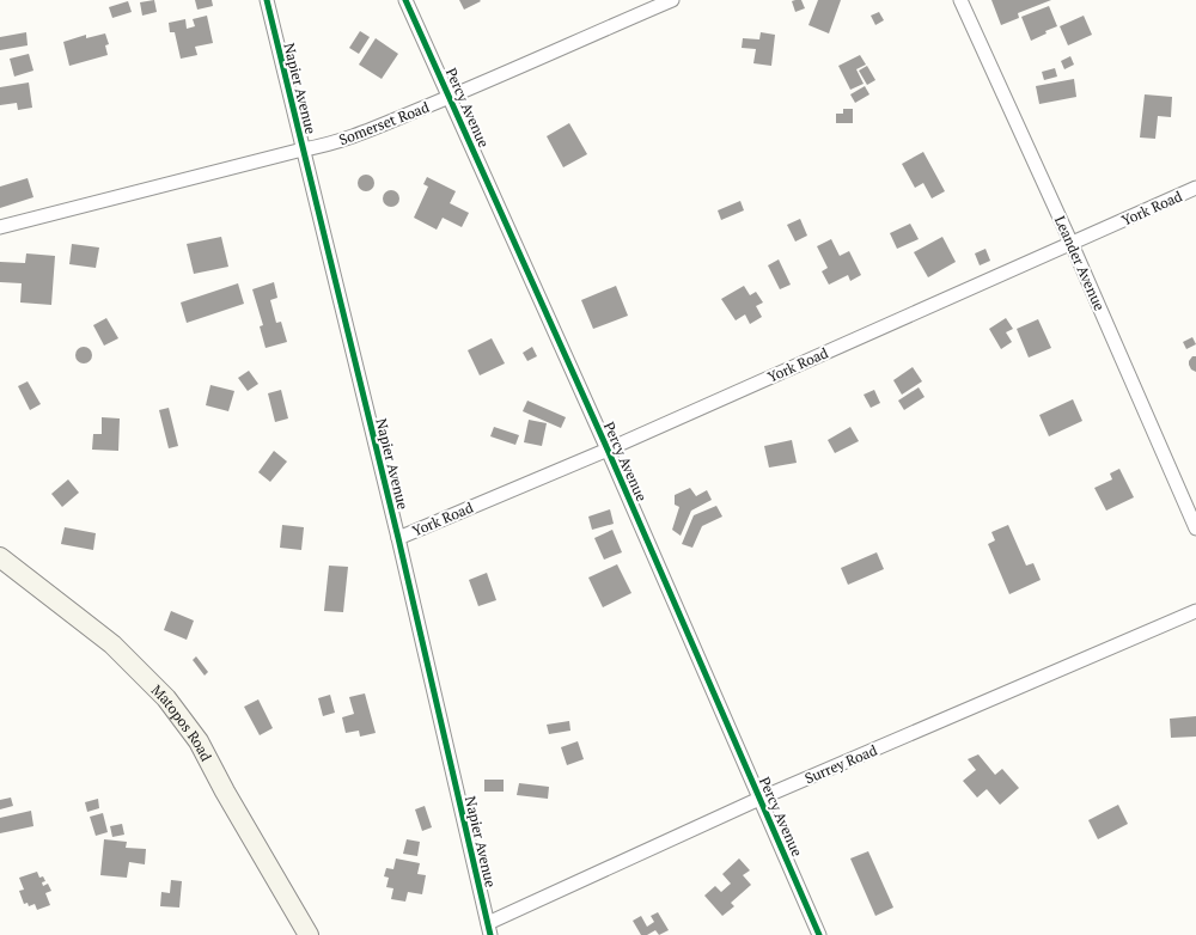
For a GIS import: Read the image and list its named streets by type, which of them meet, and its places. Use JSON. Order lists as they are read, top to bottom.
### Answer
{
  "streets": {
    "main road": ["Matopos Road"],
    "street": [
      "Napier Avenue",
      "Percy Avenue",
      "Somerset Road",
      "York Road",
      "Leander Avenue",
      "Surrey Road"
    ]
  },
  "crossings": [
    ["Napier Avenue", "Somerset Road"],
    ["Napier Avenue", "York Road"],
    ["Napier Avenue", "Surrey Road"],
    ["Percy Avenue", "Somerset Road"],
    ["Percy Avenue", "York Road"],
    ["Percy Avenue", "Surrey Road"],
    ["York Road", "Leander Avenue"]
  ]
}
